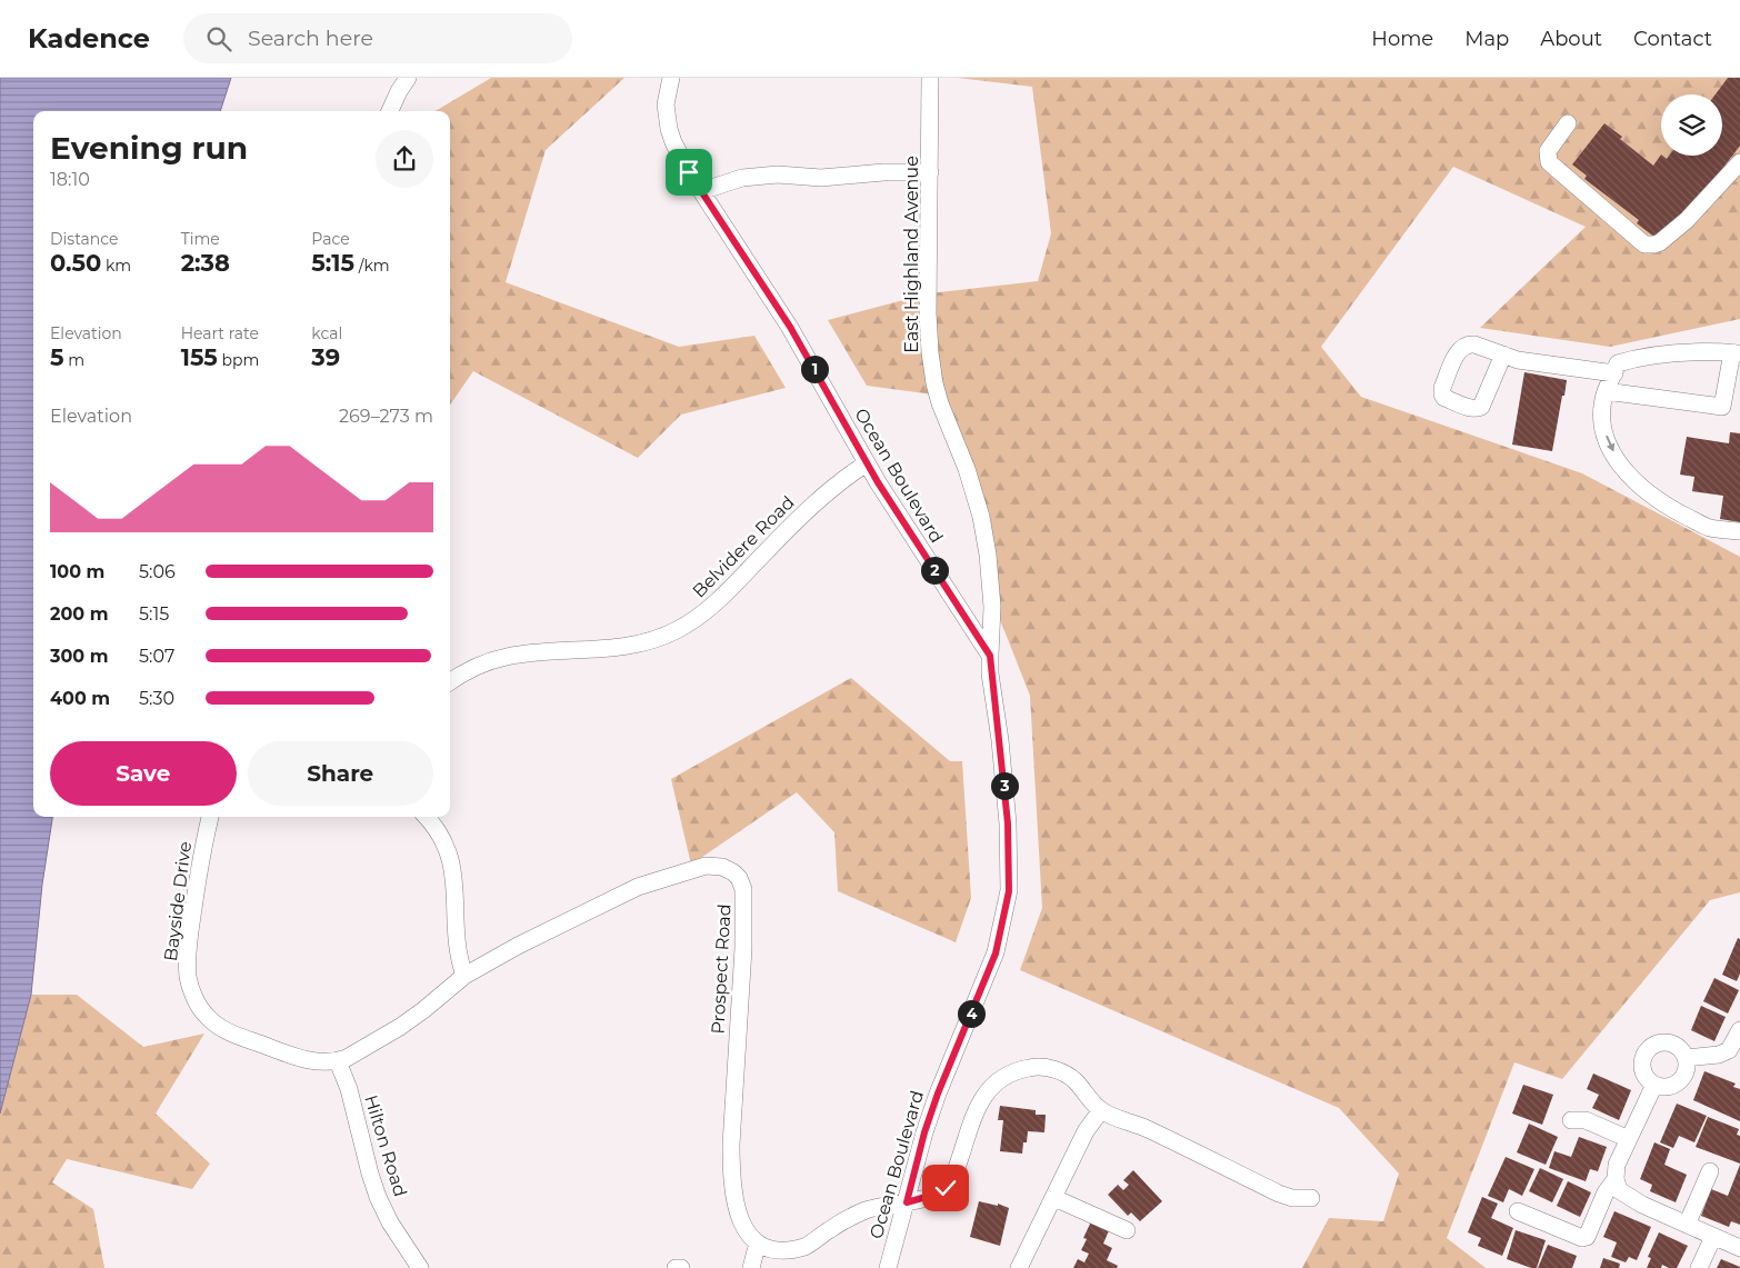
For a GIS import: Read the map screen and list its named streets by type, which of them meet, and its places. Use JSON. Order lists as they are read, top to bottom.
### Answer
{
  "streets": {
    "street": [
      "East Highland Avenue",
      "Ocean Boulevard",
      "Belvidere Road",
      "Bayside Drive",
      "Prospect Road",
      "Hilton Road"
    ]
  },
  "crossings": [
    ["East Highland Avenue", "Ocean Boulevard"],
    ["Ocean Boulevard", "Belvidere Road"],
    ["Bayside Drive", "Prospect Road"],
    ["Bayside Drive", "Hilton Road"],
    ["Prospect Road", "Hilton Road"]
  ],
  "page": {
    "header": "Kadence",
    "search": "Search here",
    "nav": [
      "Home",
      "Map",
      "About",
      "Contact"
    ],
    "heading": ["Evening run", "18:10"],
    "stats": [
      ["Distance", "0.50 km"],
      ["Time", "2:38"],
      ["Pace", "5:15 /km"],
      ["Elevation", "5 m"],
      ["Heart rate", "155 bpm"],
      ["kcal", "39"]
    ],
    "pins": [
      "1",
      "2",
      "3",
      "4"
    ],
    "chart": ["Elevation", "269–273 m"],
    "list": [
      {
        "name": "100 m",
        "note": "5:06"
      },
      {
        "name": "200 m",
        "note": "5:15"
      },
      {
        "name": "300 m",
        "note": "5:07"
      },
      {
        "name": "400 m",
        "note": "5:30"
      }
    ],
    "buttons": ["Save", "Share"]
  }
}
